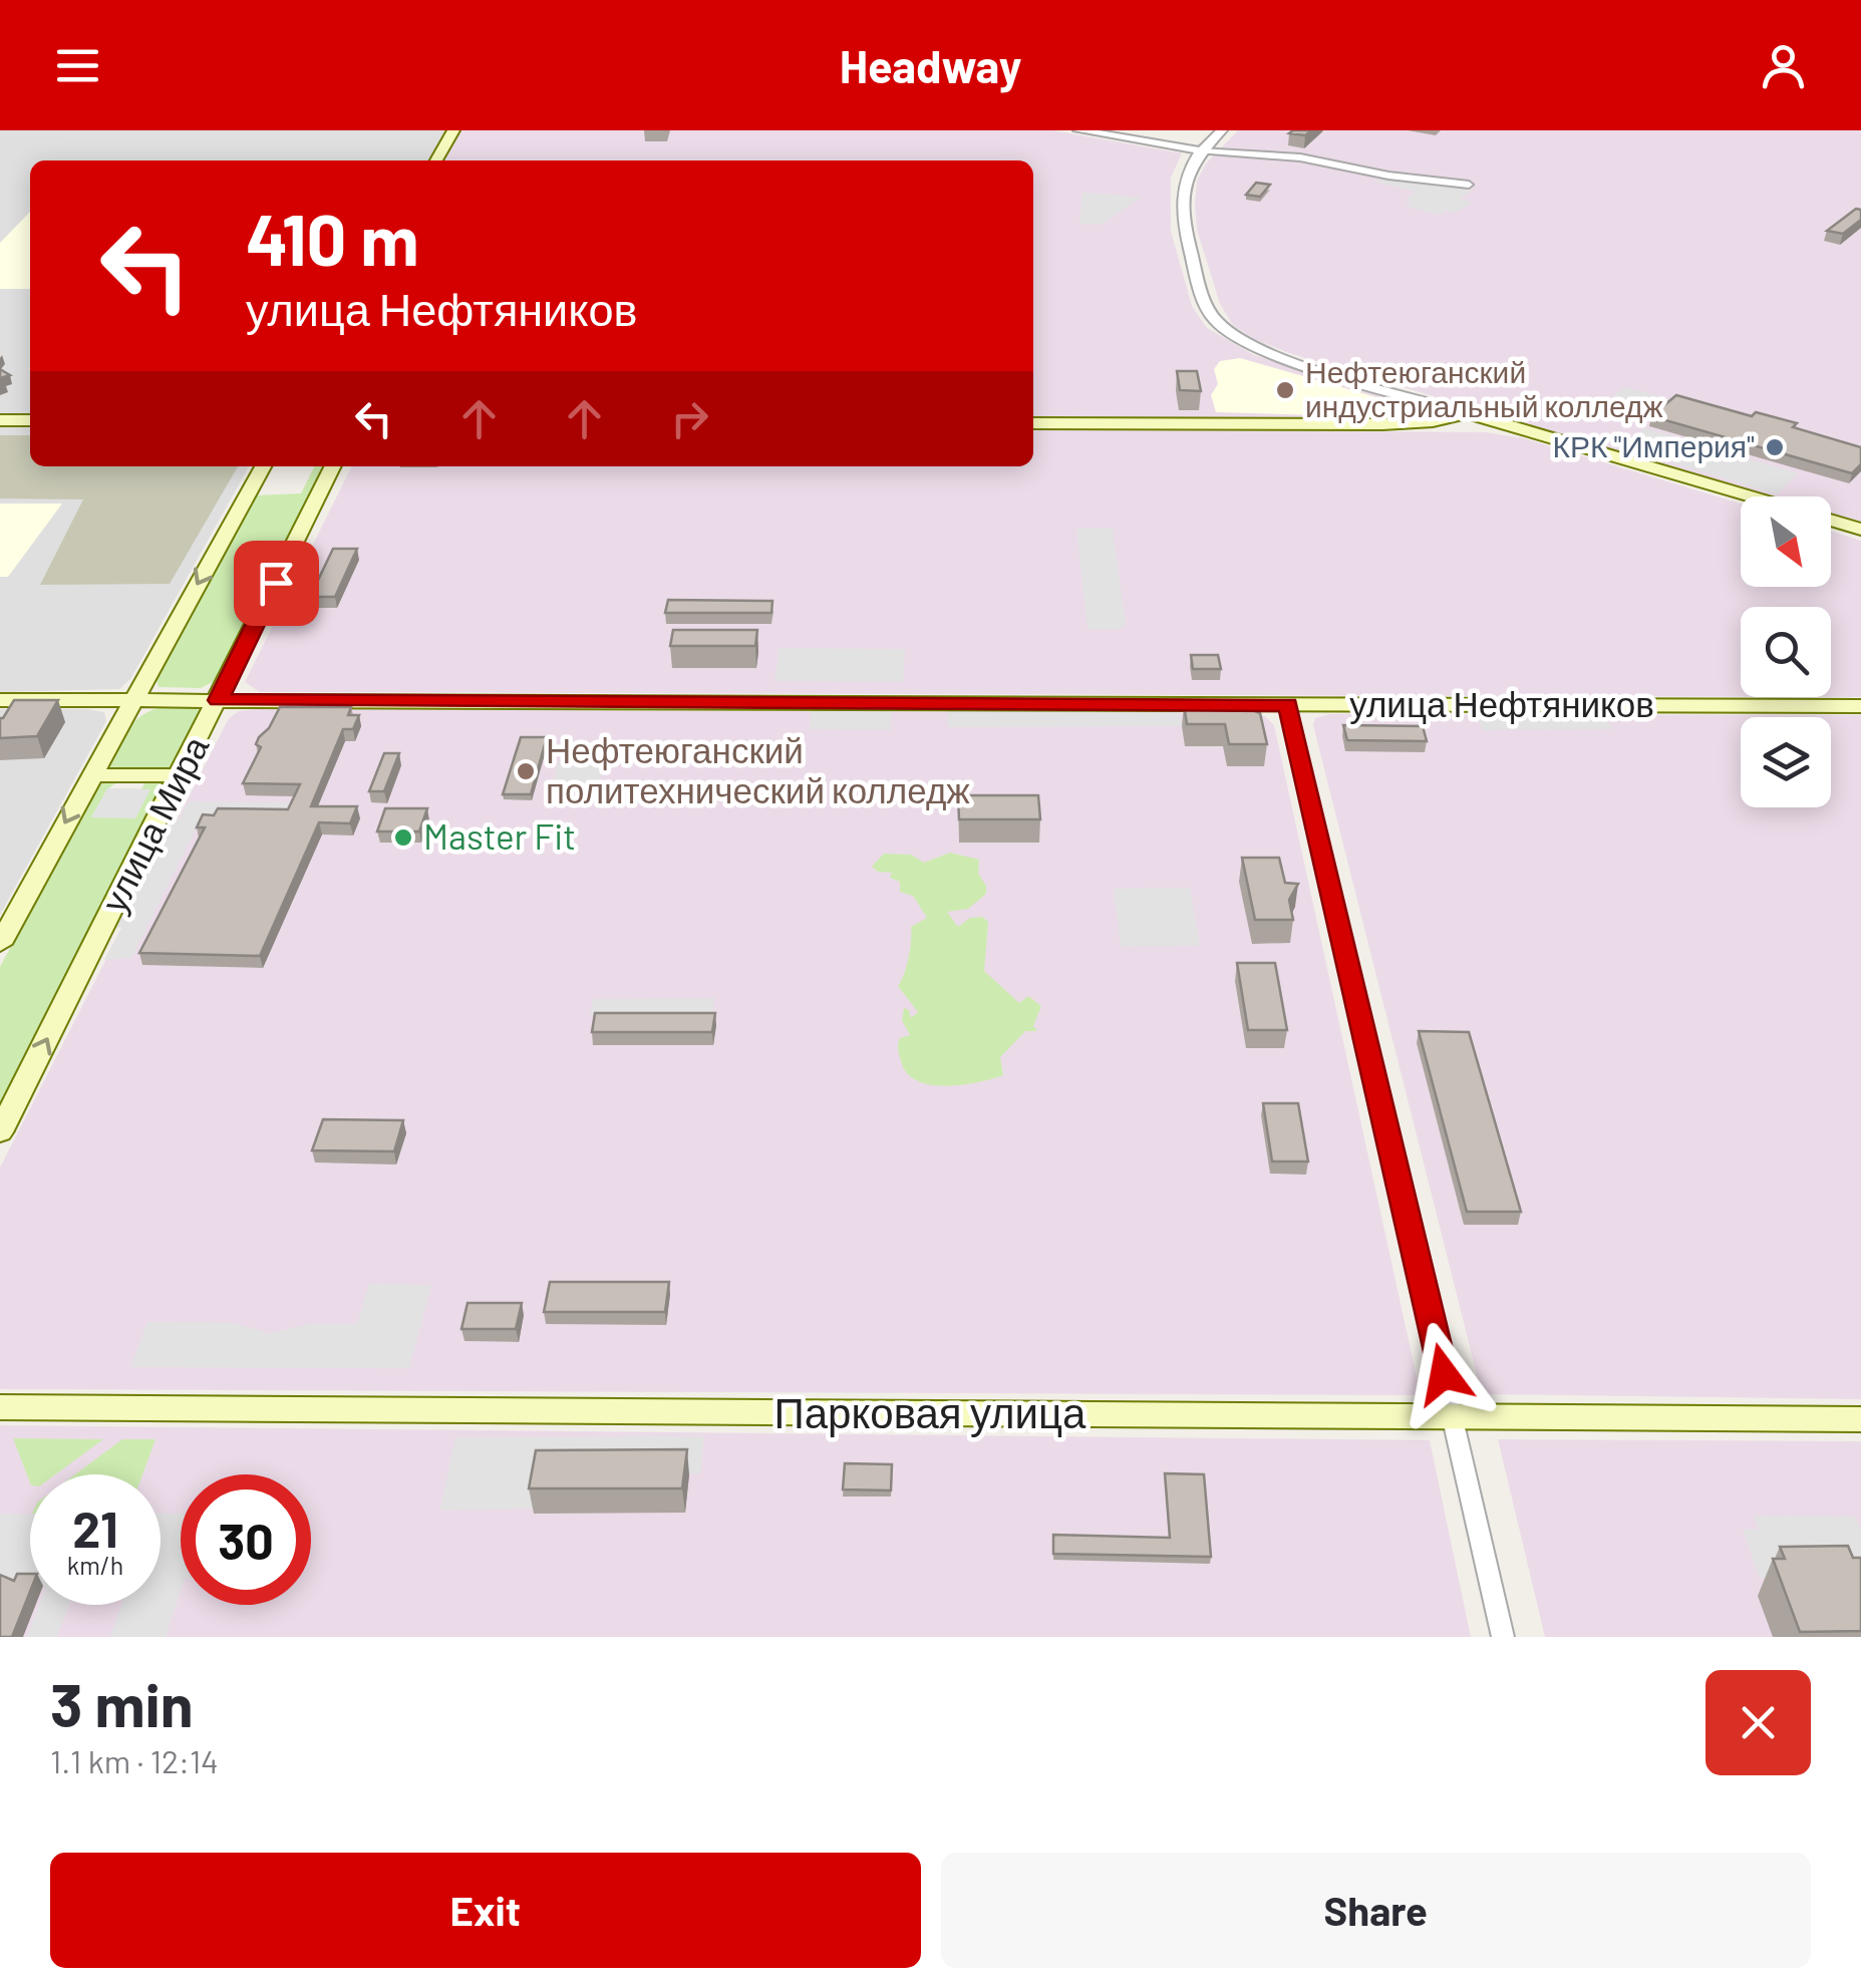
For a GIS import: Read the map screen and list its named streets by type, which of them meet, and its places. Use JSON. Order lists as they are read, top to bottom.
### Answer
{
  "streets": {
    "main road": ["улица Нефтяников", "улица Мира", "Парковая улица"]
  },
  "crossings": [
    ["улица Нефтяников", "улица Мира"]
  ],
  "places": [
    "Нефтеюганский индустриальный колледж",
    "КРК \"Империя\"",
    "Нефтеюганский политехнический колледж",
    "Master Fit"
  ],
  "north": "bottom right",
  "page": {
    "header": "Headway",
    "turn": ["410 m", "улица Нефтяников"],
    "speed": "21 km/h",
    "limit": "30",
    "heading": ["3 min", "1.1 km · 12:14"],
    "buttons": ["Exit", "Share"]
  }
}
